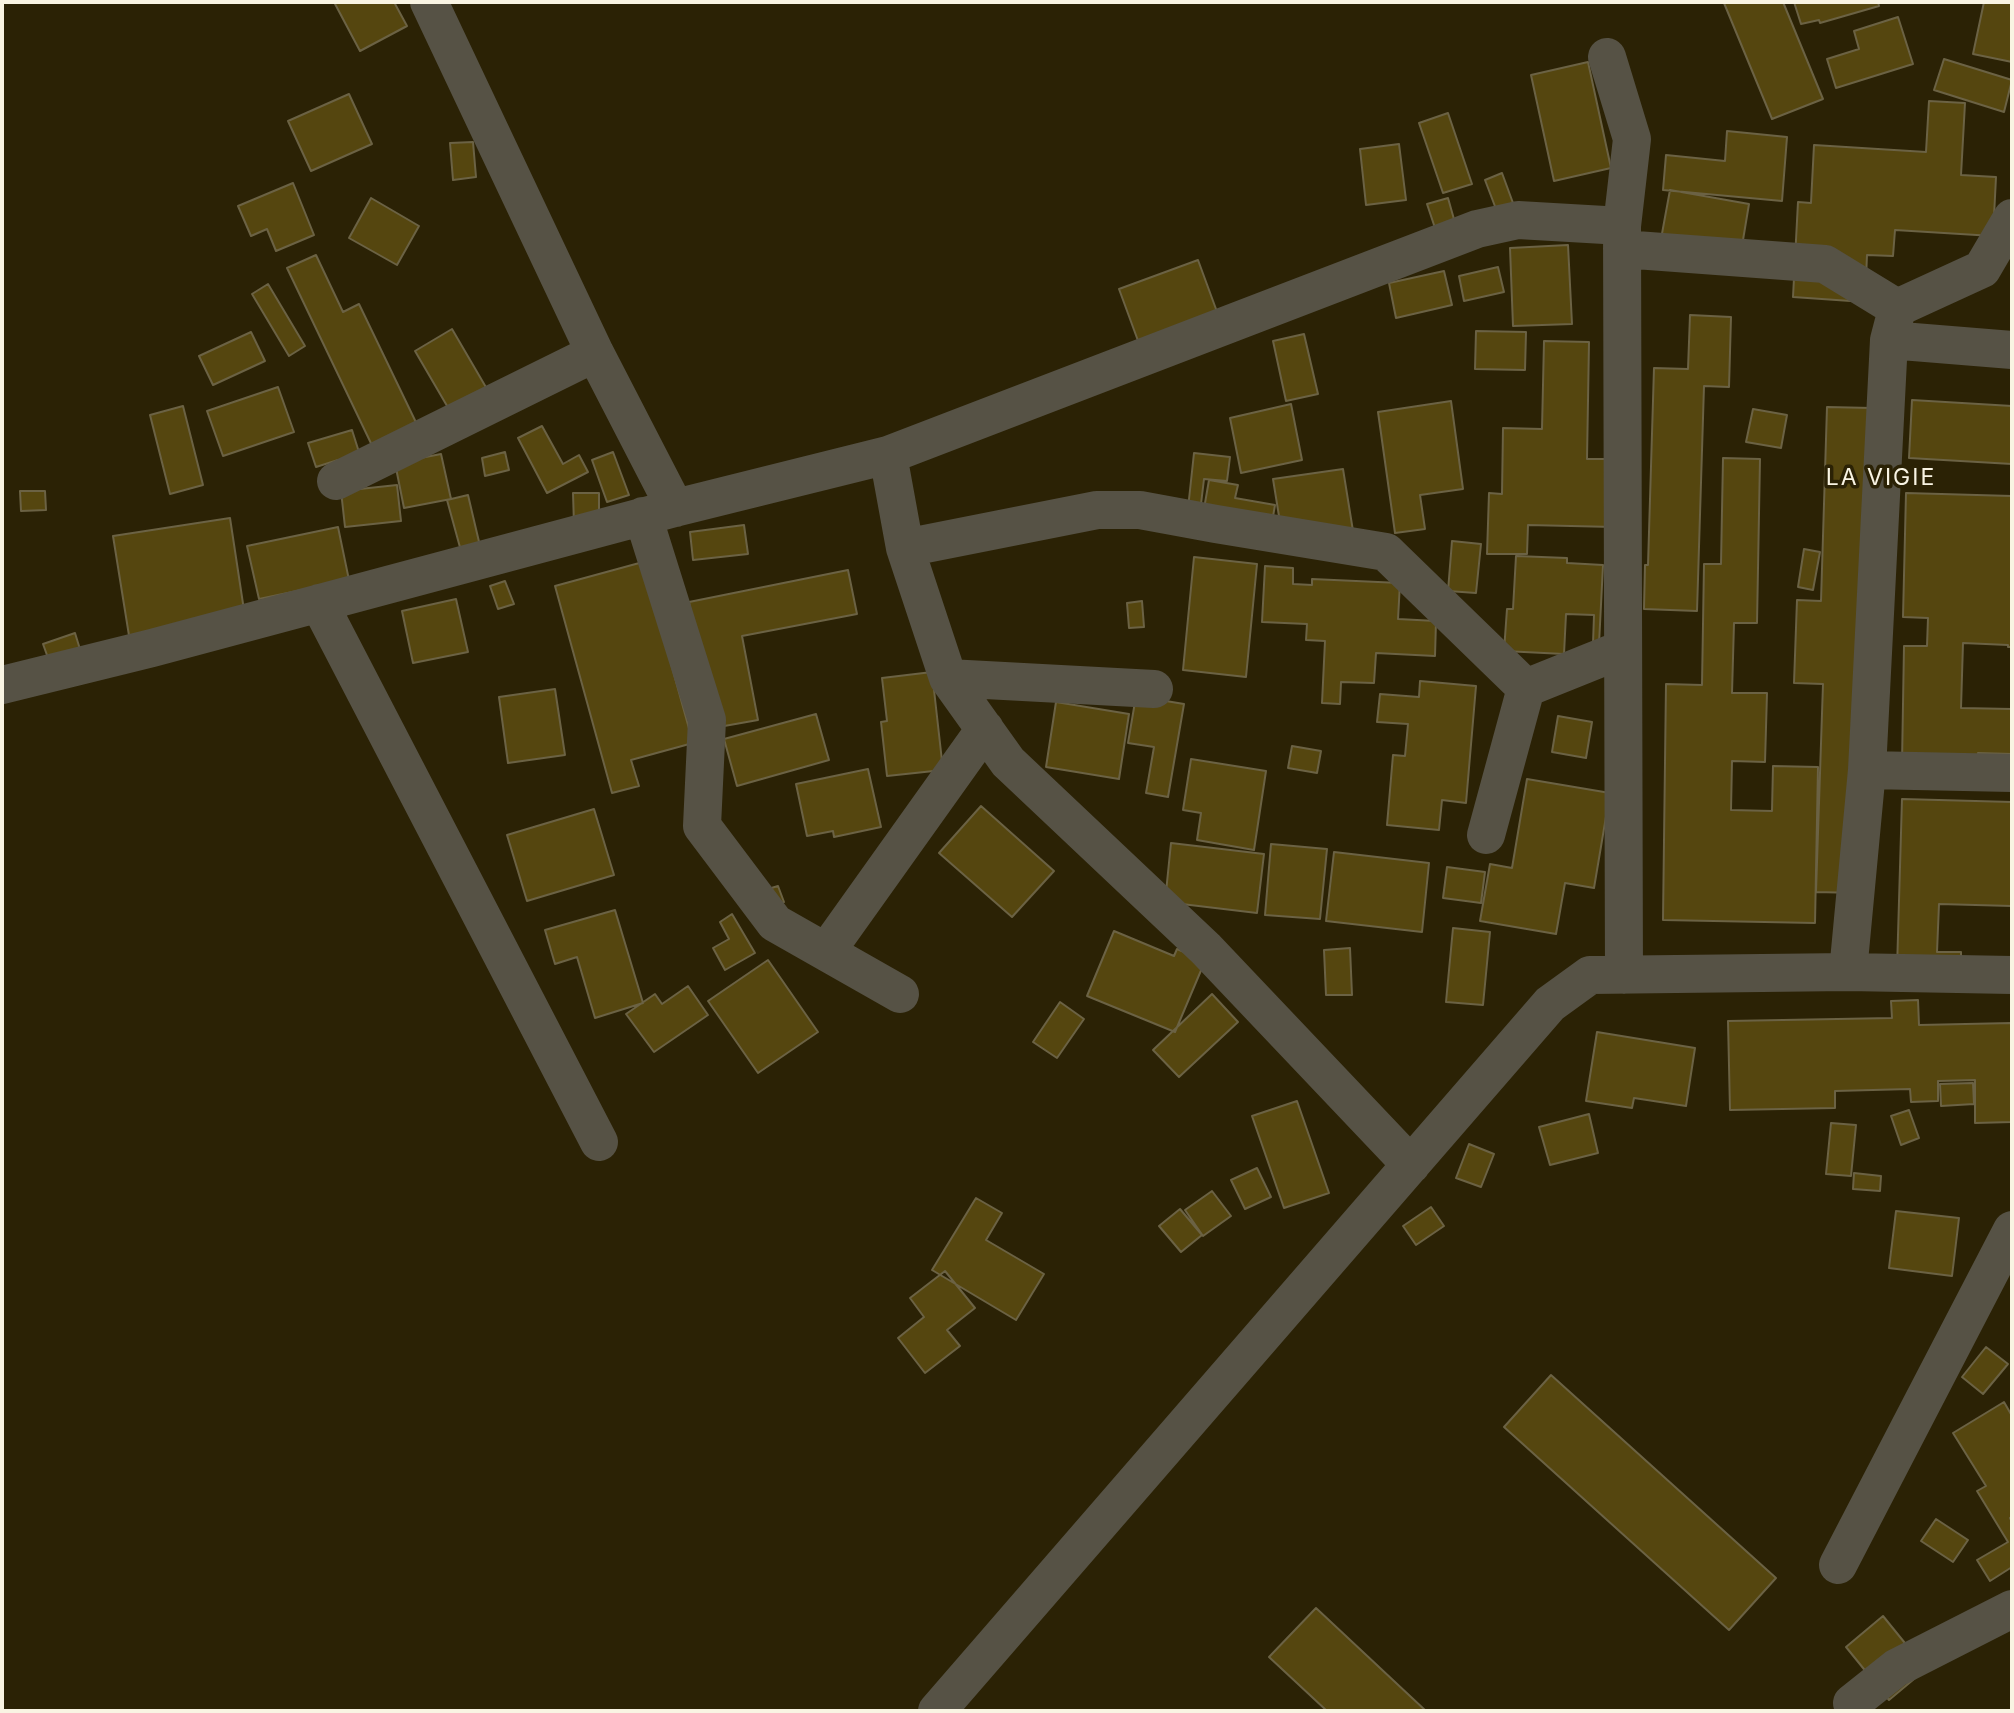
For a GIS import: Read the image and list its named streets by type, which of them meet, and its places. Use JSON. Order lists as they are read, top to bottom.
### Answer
{
  "districts": ["LA VIGIE"]
}
